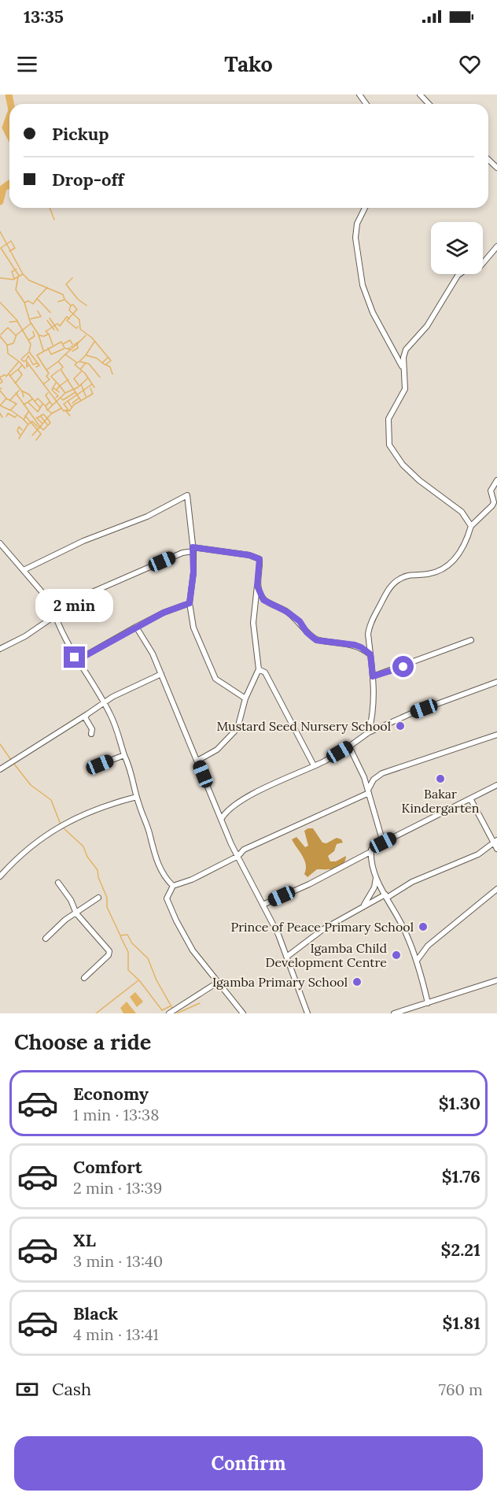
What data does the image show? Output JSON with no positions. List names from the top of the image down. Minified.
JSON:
{"places":["Mustard Seed Nursery School","Bakar Kindergarten","Prince of Peace Primary School","Igamba Child Development Centre","Igamba Primary School"],"page":{"status":"13:35","header":"Tako","banner":["Pickup","Drop-off"],"bubble":"2 min","heading":"Choose a ride","list":[{"name":"Economy","note":"1 min · 13:38","value":"$1.30"},{"name":"Comfort","note":"2 min · 13:39","value":"$1.76"},{"name":"XL","note":"3 min · 13:40","value":"$2.21"},{"name":"Black","note":"4 min · 13:41","value":"$1.81"}],"pay":["Cash","760 m"],"buttons":"Confirm"}}
